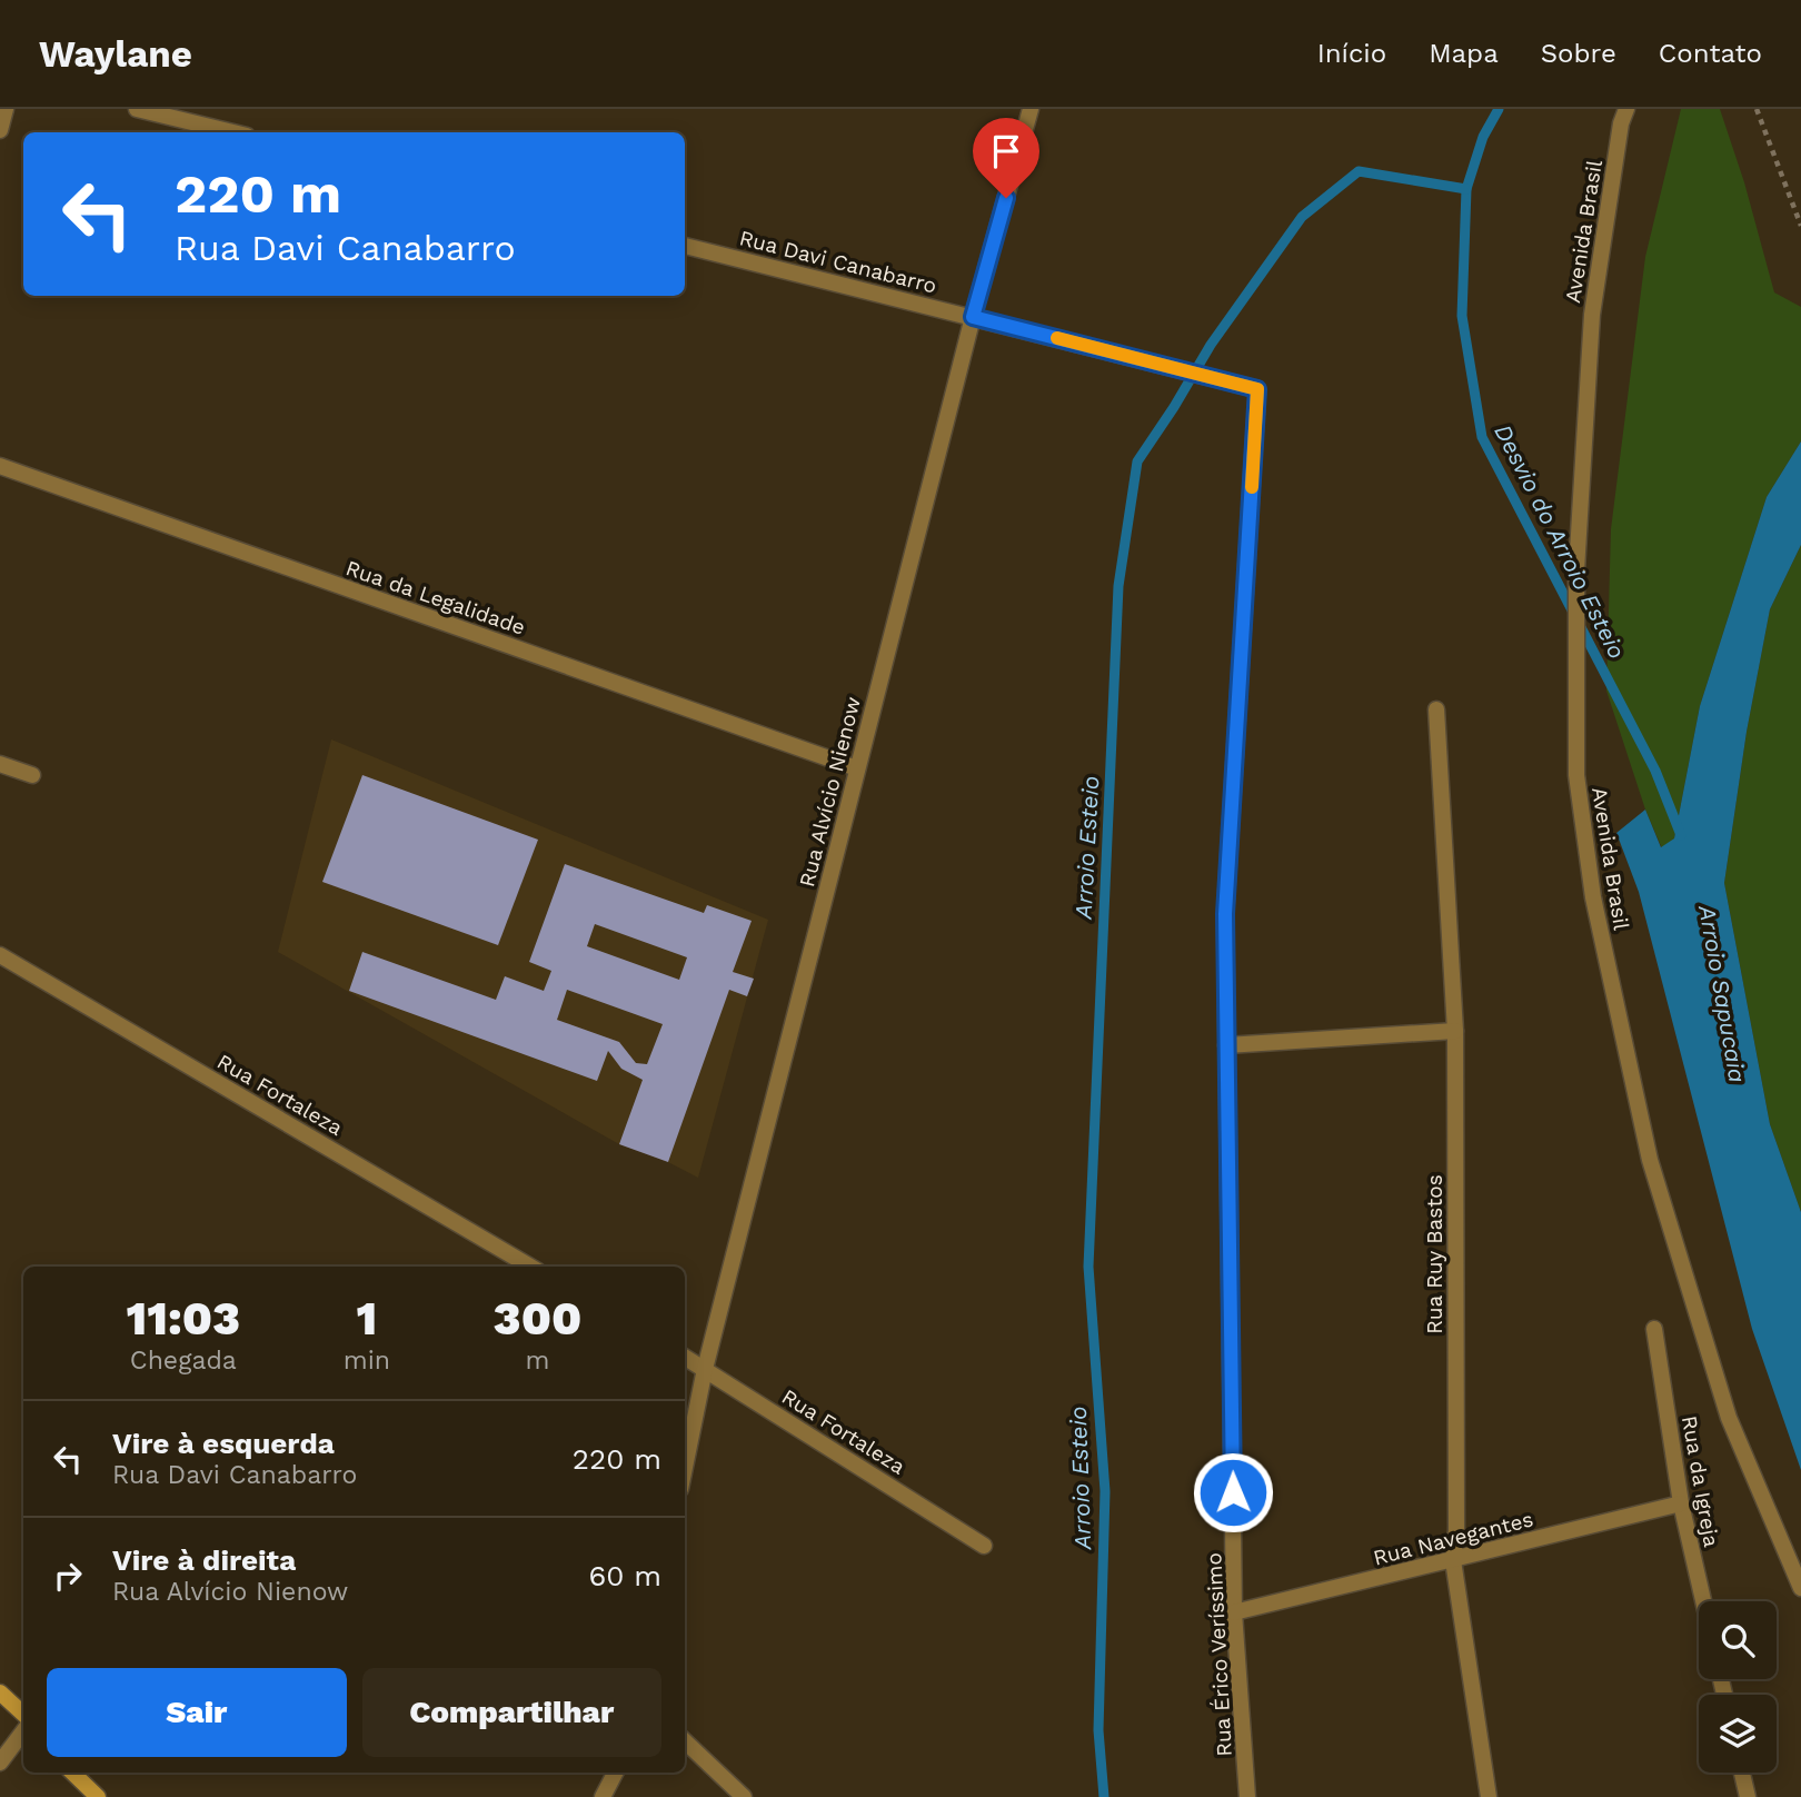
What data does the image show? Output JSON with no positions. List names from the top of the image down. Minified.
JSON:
{"streets":{"street":["Avenida Brasil","Rua Davi Canabarro","Rua da Legalidade","Rua Alvício Nienow","Rua Fortaleza","Rua Ruy Bastos","Rua da Igreja","Rua Navegantes","Rua Érico Veríssimo"]},"crossings":[["Rua Davi Canabarro","Rua Alvício Nienow"],["Rua Davi Canabarro","Rua Érico Veríssimo"],["Rua da Legalidade","Rua Alvício Nienow"],["Rua Alvício Nienow","Rua Fortaleza"],["Rua Ruy Bastos","Rua Navegantes"],["Rua da Igreja","Rua Navegantes"],["Rua Navegantes","Rua Érico Veríssimo"]],"water":["Desvio do Arroio Esteio","Arroio Esteio","Arroio Sapucaia"],"page":{"header":"Waylane","nav":["Início","Mapa","Sobre","Contato"],"turn":["220 m","Rua Davi Canabarro"],"eta":["11:03","Chegada","1","min","300","m"],"list":[{"name":"Vire à esquerda","note":"Rua Davi Canabarro","value":"220 m"},{"name":"Vire à direita","note":"Rua Alvício Nienow","value":"60 m"}],"buttons":["Sair","Compartilhar"]}}
